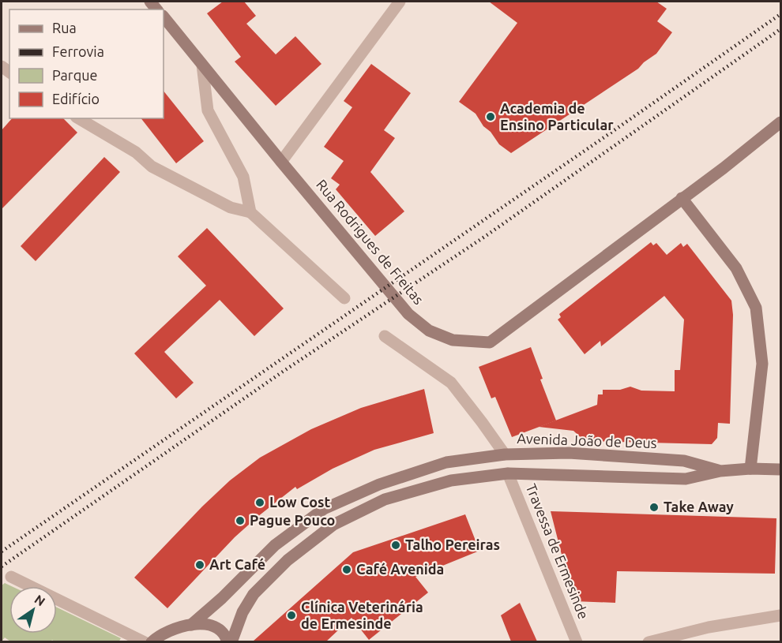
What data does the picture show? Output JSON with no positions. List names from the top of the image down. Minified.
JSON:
{"streets":{"main road":["Rua Rodrigues de Freitas","Avenida João de Deus"],"street":["Travessa de Ermesinde"]},"crossings":[["Avenida João de Deus","Travessa de Ermesinde"]],"places":["Academia de Ensino Particular","Low Cost","Take Away","Pague Pouco","Talho Pereiras","Art Café","Café Avenida","Clínica Veterinária de Ermesinde"],"legend":["Rua","Ferrovia","Parque","Edifício"],"north":"top right"}
